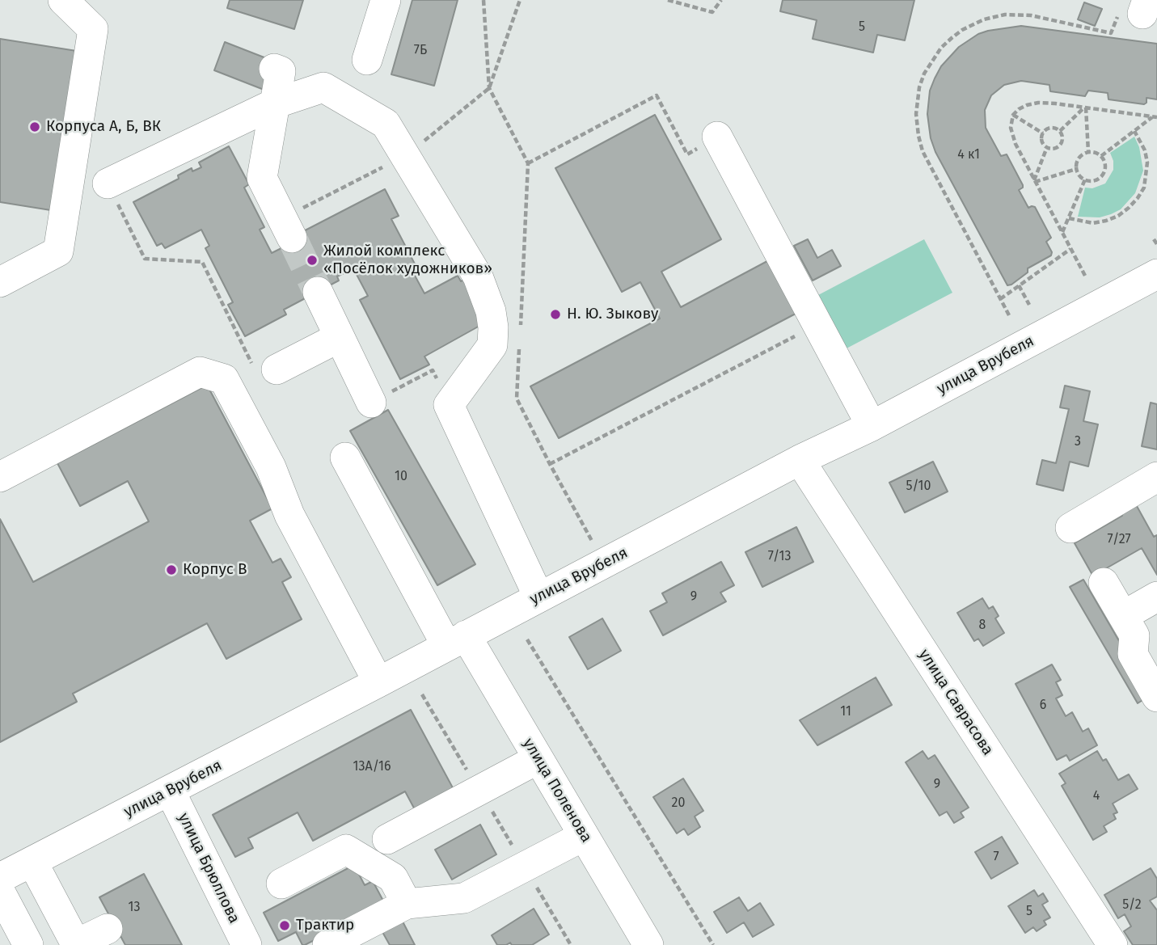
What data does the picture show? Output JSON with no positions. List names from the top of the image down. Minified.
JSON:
{"streets":{"street":["улица Врубеля","улица Саврасова","улица Поленова","улица Брюллова"]},"crossings":[["улица Врубеля","улица Саврасова"],["улица Врубеля","улица Поленова"],["улица Врубеля","улица Брюллова"]],"places":["Корпуса А, Б, ВК","Жилой комплекс «Посёлок художников»","Н. Ю. Зыкову","Корпус В","Трактир"],"house_numbers":["5","7Б","4 к1","3","10","5/10","7/27","7/13","9","8","6","11","13А/16","9","4","20","7","5/2","13","5"]}
